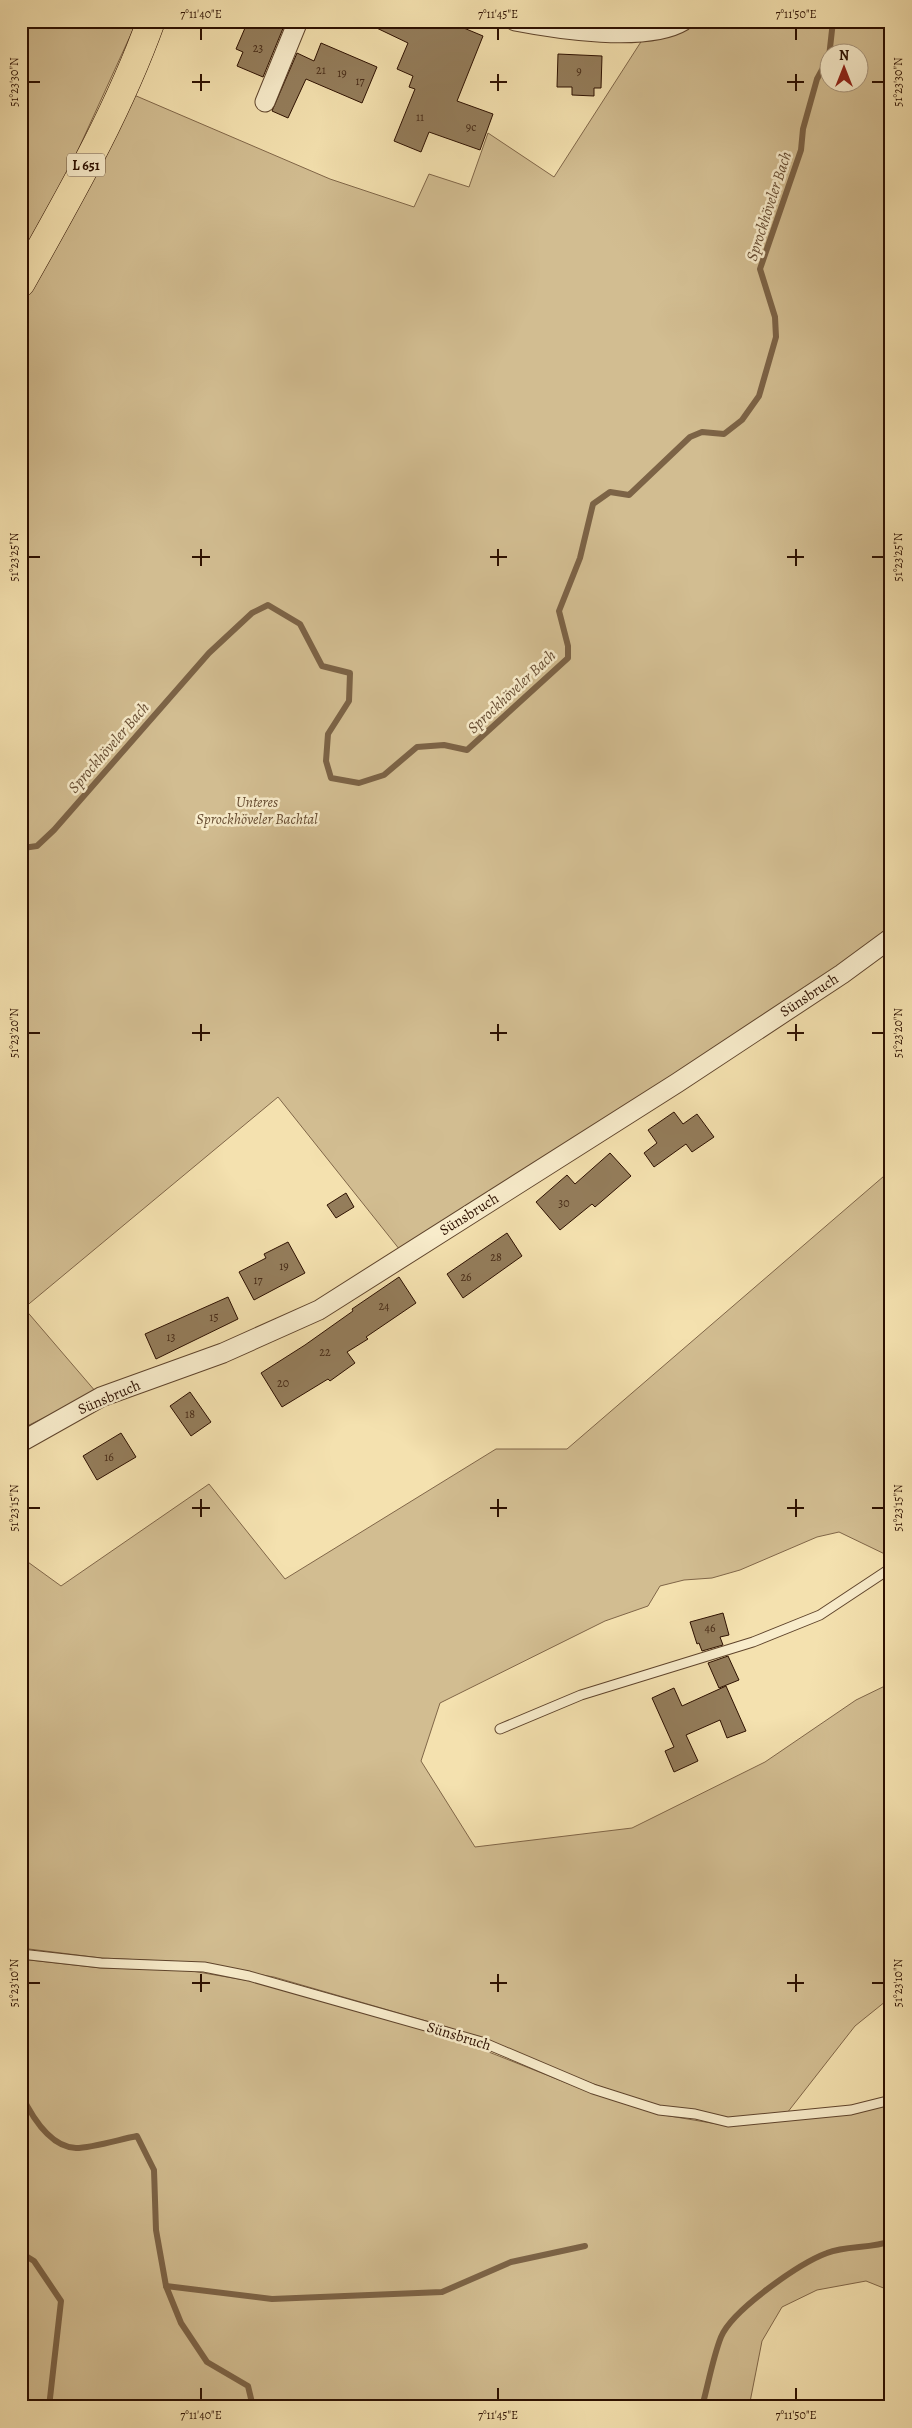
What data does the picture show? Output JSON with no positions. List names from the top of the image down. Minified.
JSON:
{"streets":{"main road":["L 651"],"street":["Sünsbruch"]},"water":["Sprockhöveler Bach"],"parks":["Unteres Sprockhöveler Bachtal"],"house_numbers":["23","21","9","19","17","11","9c","30","28","19","26","17","24","15","13","22","20","18","16","46"],"north":"top","coordinates":["7°11'40\"E","7°11'45\"E","7°11'50\"E","51°23'30\"N","51°23'25\"N","51°23'20\"N","51°23'15\"N","51°23'10\"N"]}
